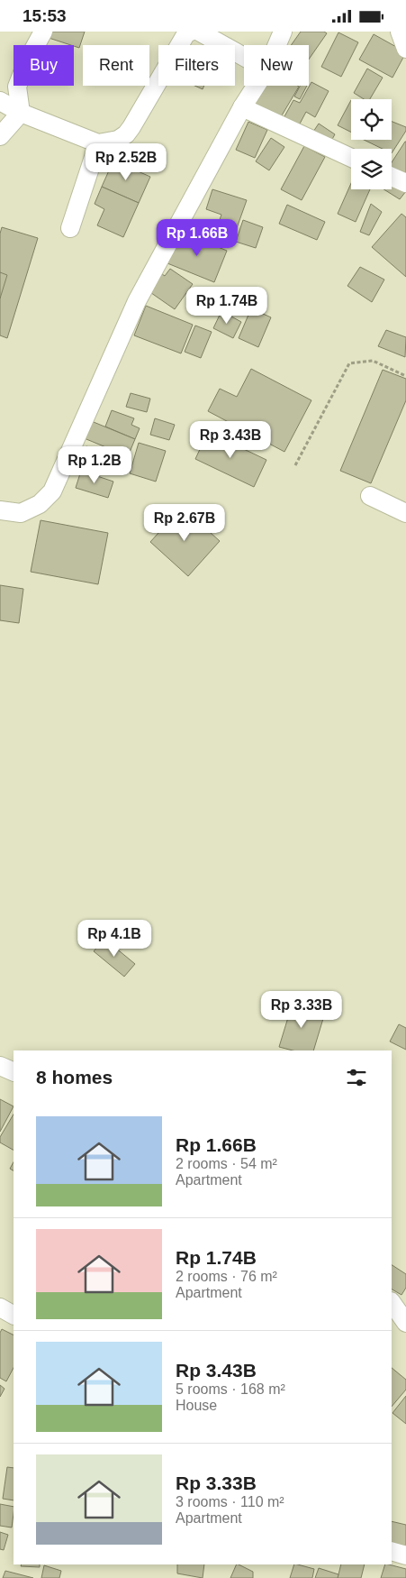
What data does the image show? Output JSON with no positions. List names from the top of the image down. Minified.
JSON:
{"page":{"status":"15:53","chip":["Buy","Rent","Filters","New"],"price":["Rp 2.52B","Rp 1.66B","Rp 1.74B","Rp 3.43B","Rp 1.2B","Rp 2.67B","Rp 4.1B","Rp 3.33B"],"heading":"8 homes","list":[{"name":"Rp 1.66B","note":"2 rooms · 54 m² · Apartment"},{"name":"Rp 1.74B","note":"2 rooms · 76 m² · Apartment"},{"name":"Rp 3.43B","note":"5 rooms · 168 m² · House"},{"name":"Rp 3.33B","note":"3 rooms · 110 m² · Apartment"}]}}
